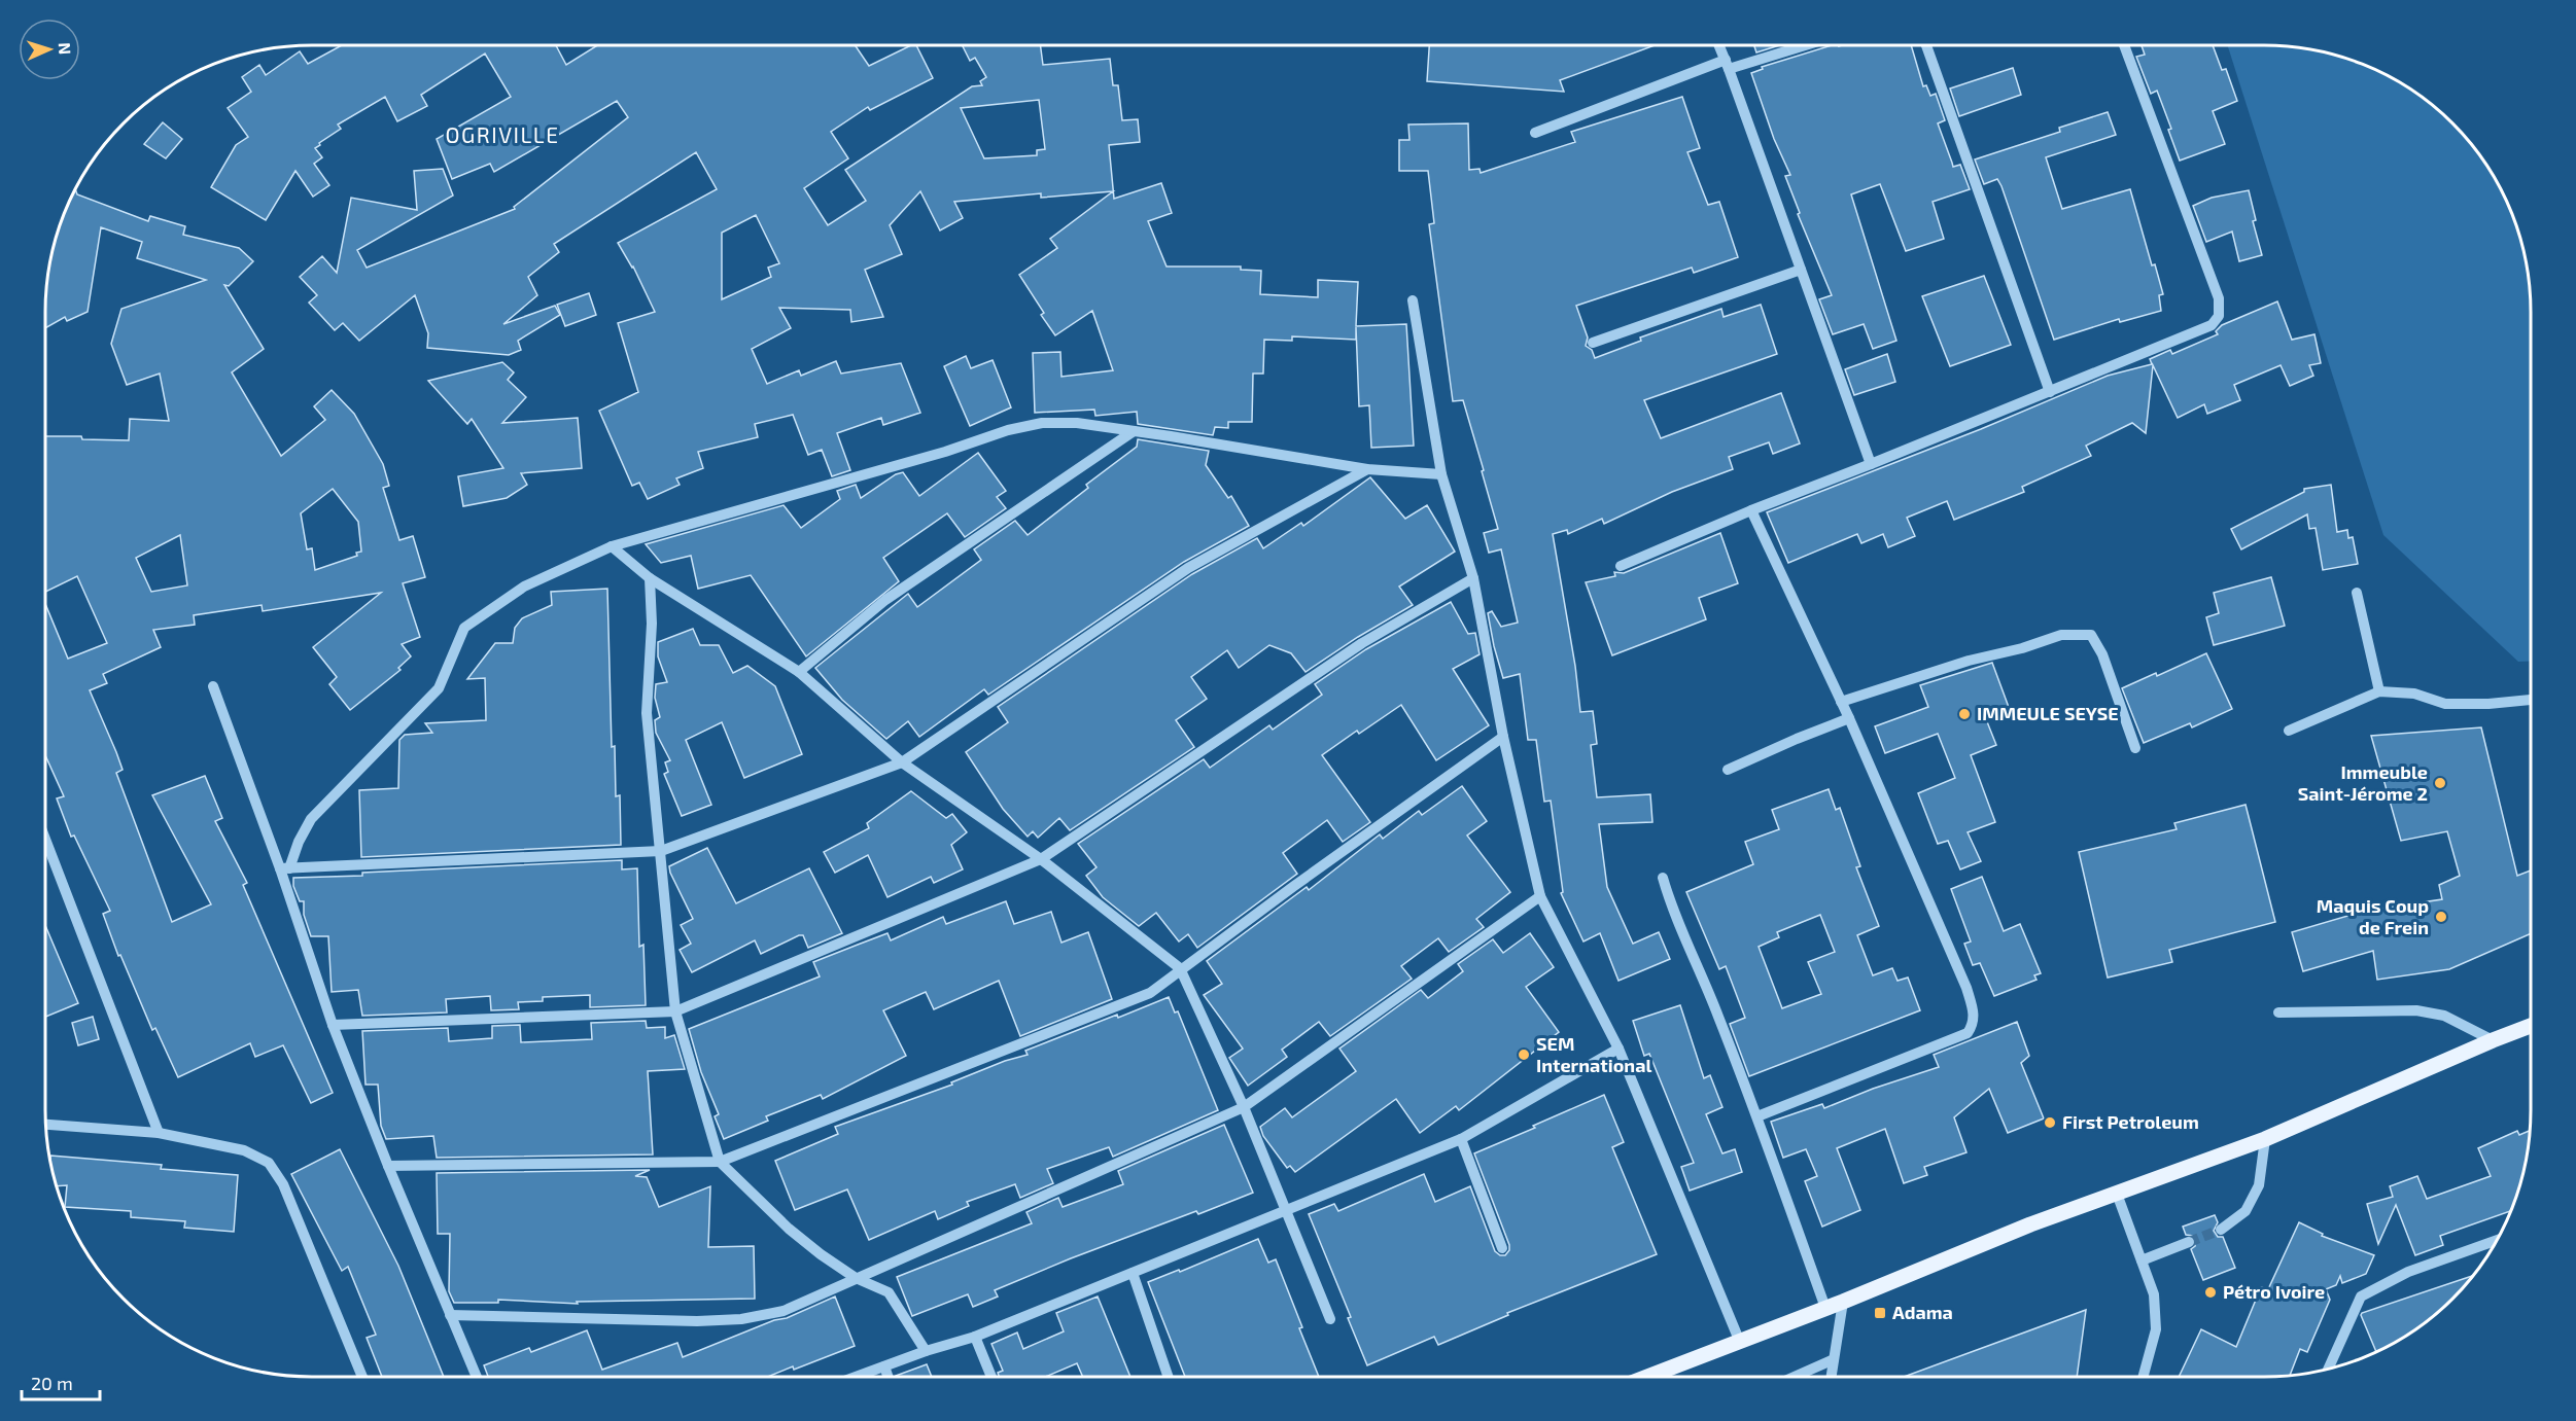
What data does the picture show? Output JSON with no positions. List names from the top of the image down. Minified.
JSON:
{"districts":["OGRIVILLE"],"places":{"other":["IMMEULE SEYSE","Immeuble Saint-Jérome 2","Maquis Coup de Frein","SEM International","First Petroleum","Pétro Ivoire"],"transit":["Adama"]},"scale_bar":"20 m","north":"right"}
